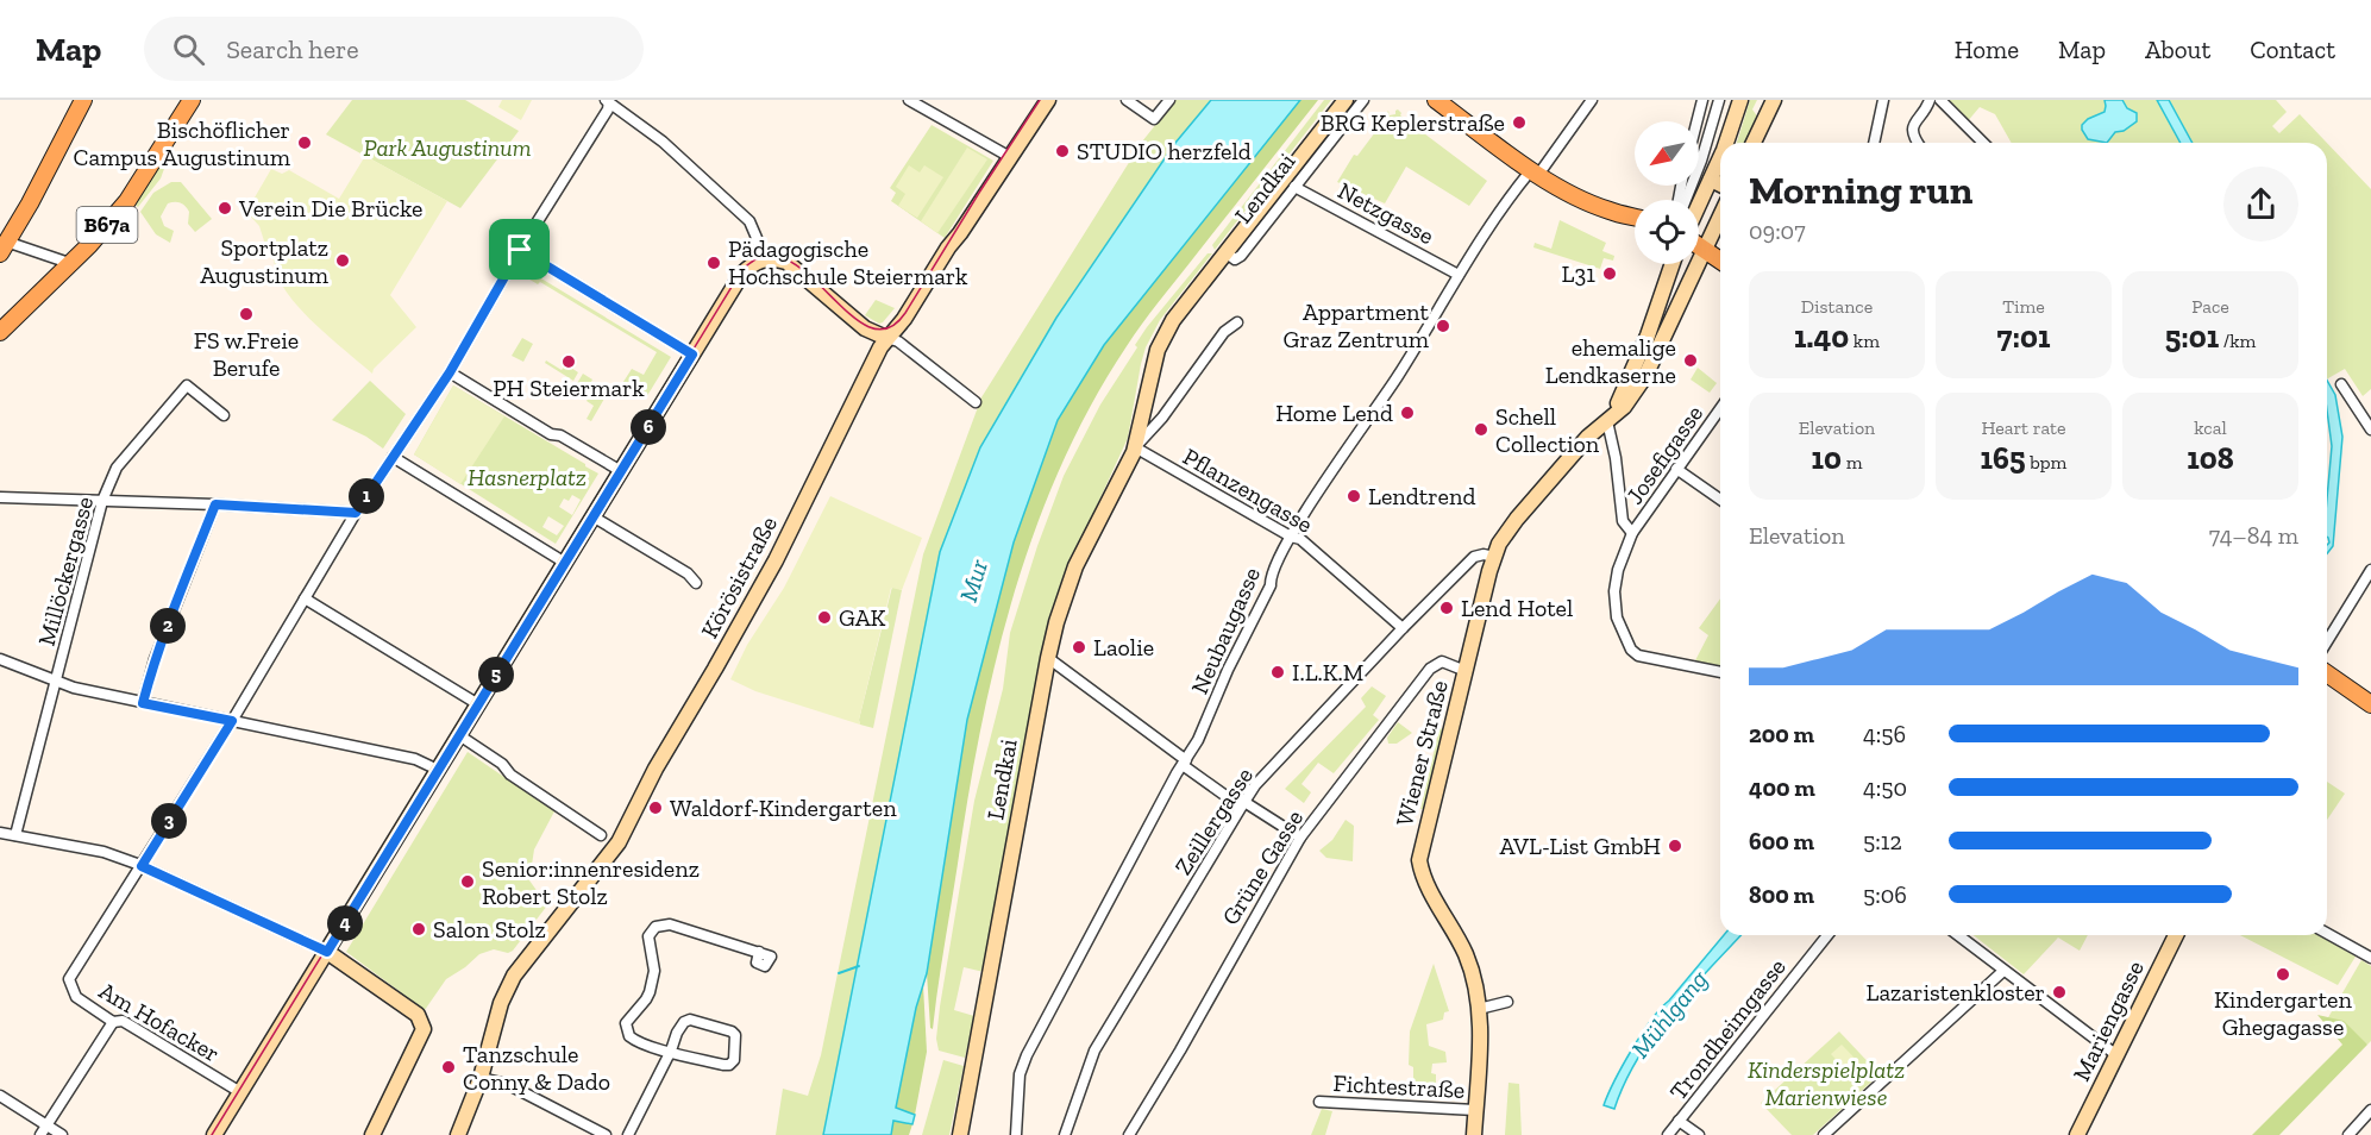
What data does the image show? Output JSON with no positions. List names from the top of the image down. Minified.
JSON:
{"streets":{"main road":["Lendkai","B67a","Körösistraße","Wiener Straße","Mariengasse"],"street":["Netzgasse","Josefigasse","Pflanzengasse","Millöckergasse","Neubaugasse","Zeillergasse","Grüne Gasse","Am Hofacker","Trondheimgasse","Fichtestraße"]},"crossings":[["Lendkai","Netzgasse"],["Lendkai","Pflanzengasse"],["Netzgasse","Neubaugasse"],["Pflanzengasse","Neubaugasse"],["Pflanzengasse","Zeillergasse"],["Wiener Straße","Zeillergasse"],["Wiener Straße","Grüne Gasse"],["Wiener Straße","Fichtestraße"]],"water":["Mur","Mühlgang"],"parks":["Park Augustinum","Hasnerplatz","Kinderspielplatz Marienwiese"],"places":["BRG Keplerstraße","Bischöflicher Campus Augustinum","STUDIO herzfeld","Verein Die Brücke","Sportplatz Augustinum","Pädagogische Hochschule Steiermark","L31","FS w.Freie Berufe","Appartment Graz Zentrum","ehemalige Lendkaserne","PH Steiermark","Home Lend","Schell Collection","Lendtrend","Lend Hotel","GAK","Laolie","I.L.K.M","Waldorf-Kindergarten","AVL-List GmbH","Senior:innenresidenz Robert Stolz","Salon Stolz","Kindergarten Ghegagasse","Lazaristenkloster","Tanzschule Conny & Dado"],"north":"bottom left","page":{"header":"Map","search":"Search here","nav":["Home","Map","About","Contact"],"heading":["Morning run","09:07"],"stats":[["Distance","1.40 km"],["Time","7:01"],["Pace","5:01 /km"],["Elevation","10 m"],["Heart rate","165 bpm"],["kcal","108"]],"pins":["6","1","2","5","3","4"],"chart":["Elevation","74–84 m"],"list":[{"name":"200 m","note":"4:56"},{"name":"400 m","note":"4:50"},{"name":"600 m","note":"5:12"},{"name":"800 m","note":"5:06"}]}}
